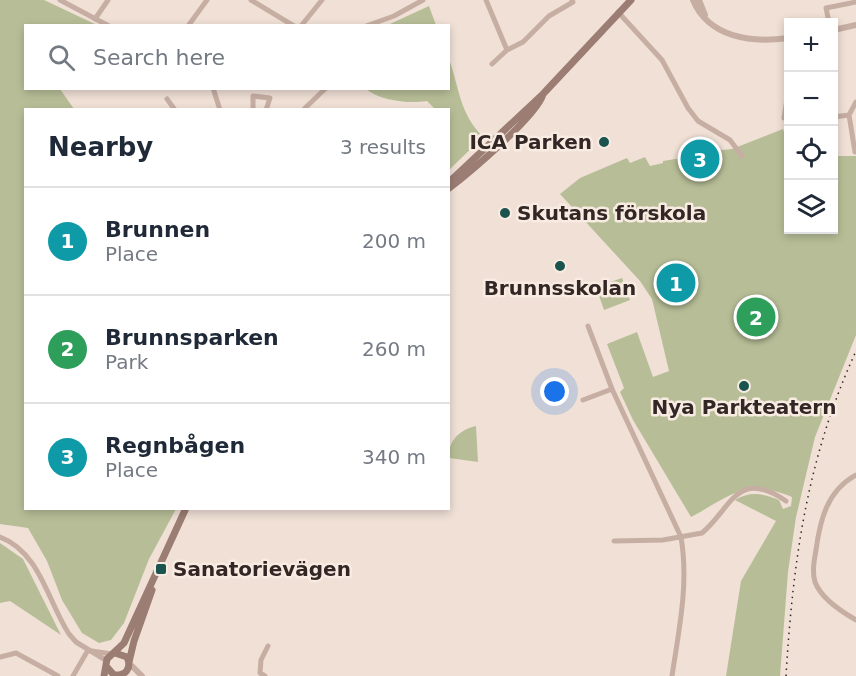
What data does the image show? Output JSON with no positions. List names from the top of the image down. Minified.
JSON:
{"places":{"other":["ICA Parken","Skutans förskola","Brunnsskolan","Nya Parkteatern"],"transit":["Sanatorievägen"]},"page":{"map_buttons":["+","−"],"search":"Search here","heading":["Nearby","3 results"],"pins":["3","1","2"],"list":[{"mark":"1","name":"Brunnen","note":"Place","value":"200 m"},{"mark":"2","name":"Brunnsparken","note":"Park","value":"260 m"},{"mark":"3","name":"Regnbågen","note":"Place","value":"340 m"}]}}
